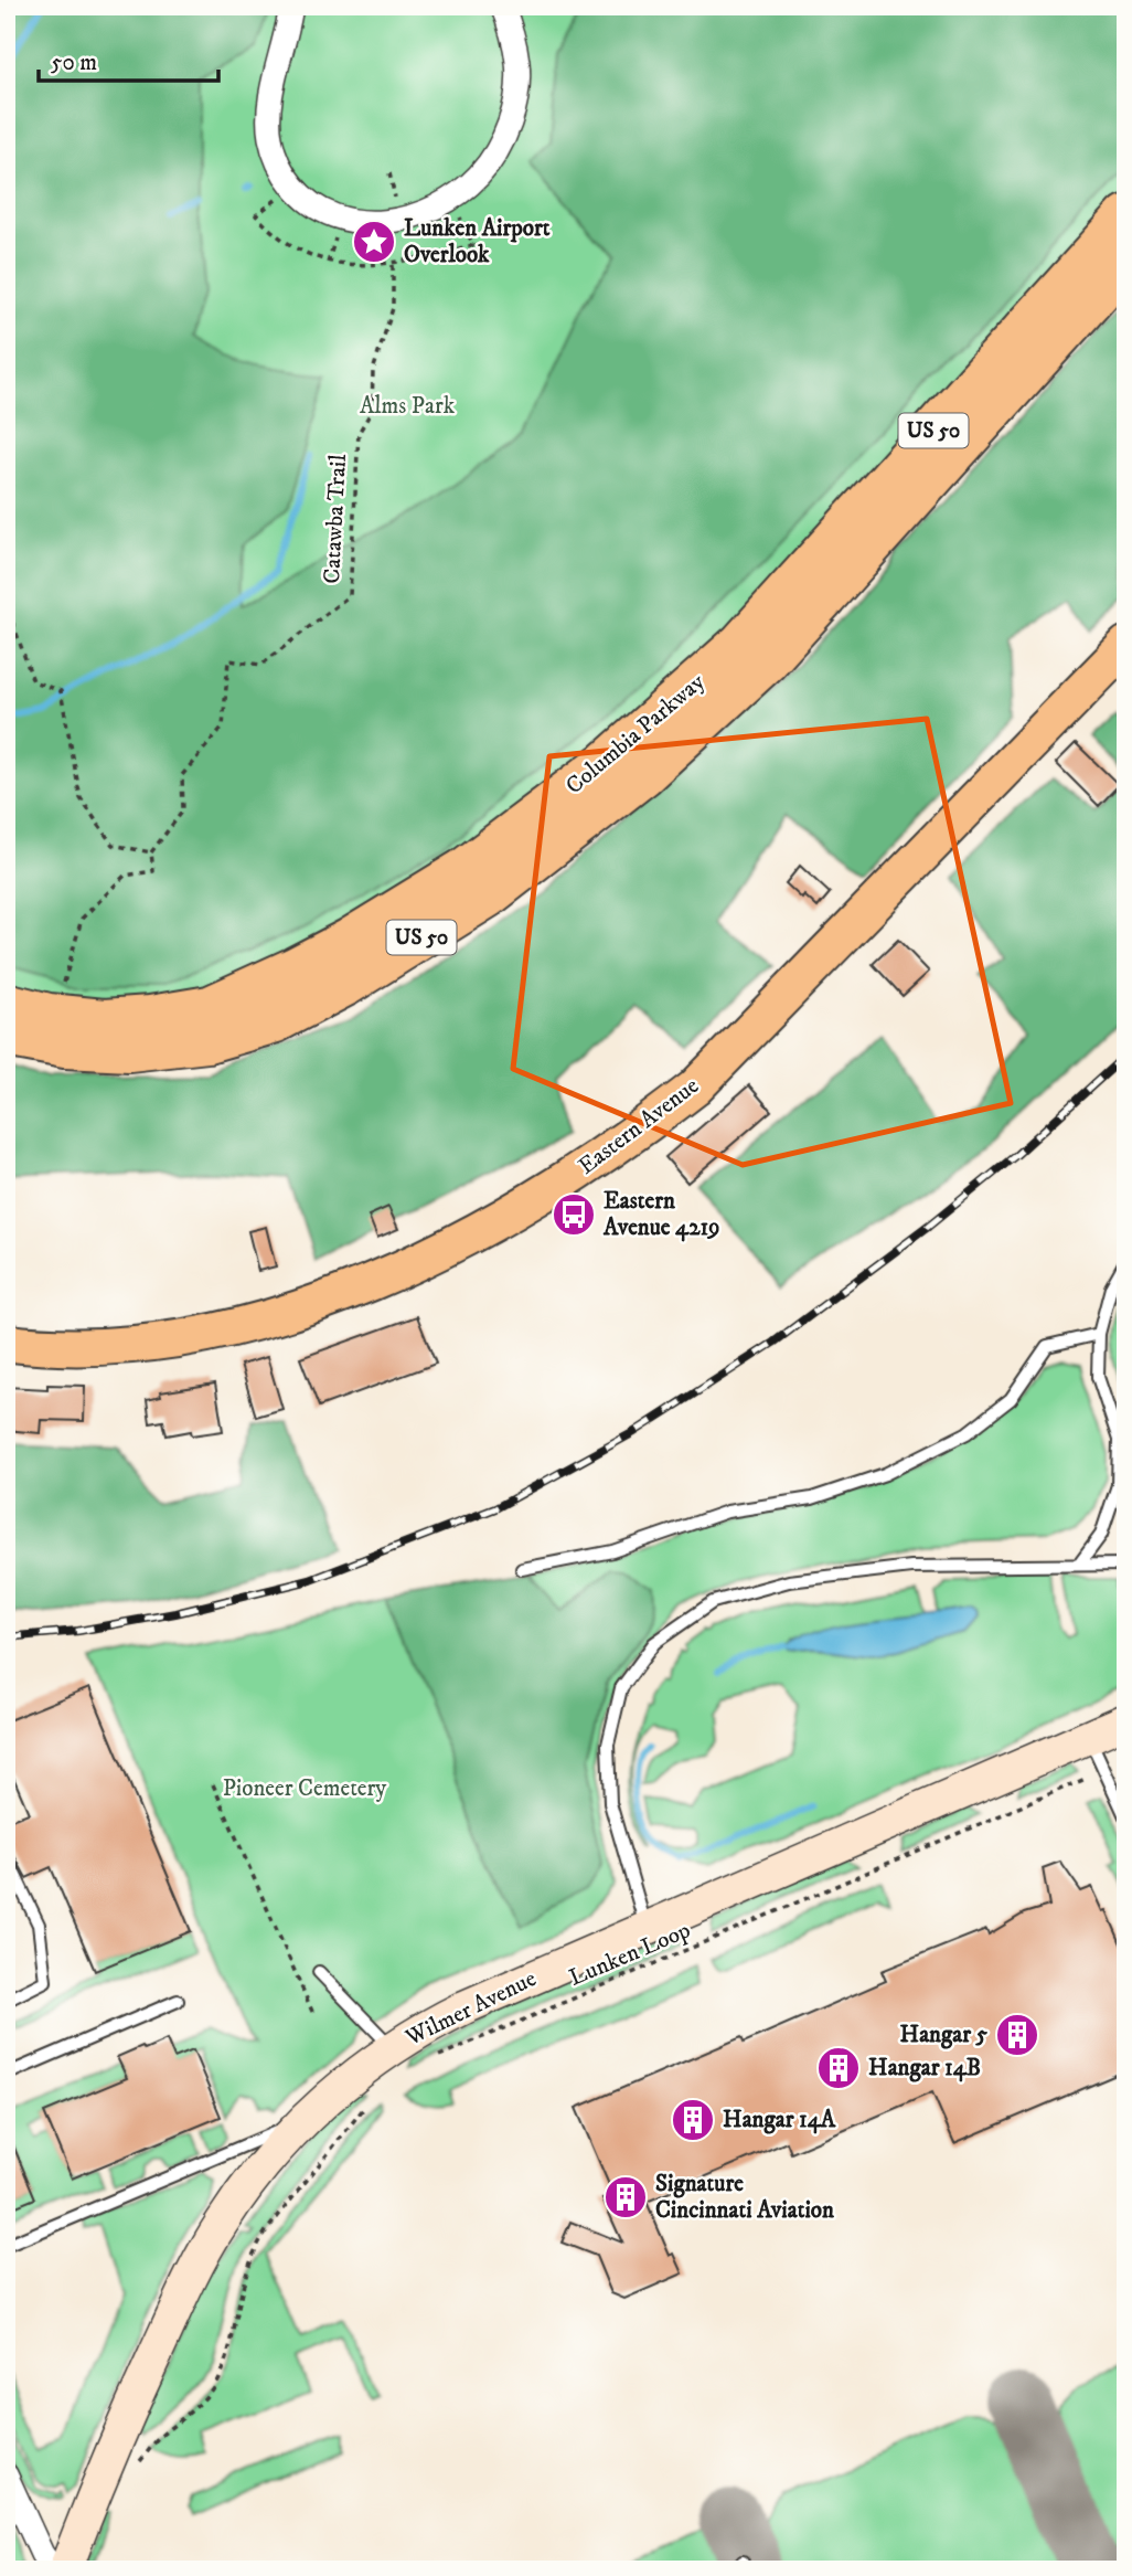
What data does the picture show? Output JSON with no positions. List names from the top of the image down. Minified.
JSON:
{"streets":{"highway":["US 50","Columbia Parkway"],"main road":["Eastern Avenue"],"street":["Wilmer Avenue"],"path":["Catawba Trail","Lunken Loop"]},"parks":["Alms Park","Pioneer Cemetery"],"places":{"place":["Lunken Airport Overlook"],"bus stop":["Eastern Avenue 4219"],"building":["Hangar 5","Hangar 14B","Hangar 14A","Signature Cincinnati Aviation"]},"scale_bar":"50 m"}
